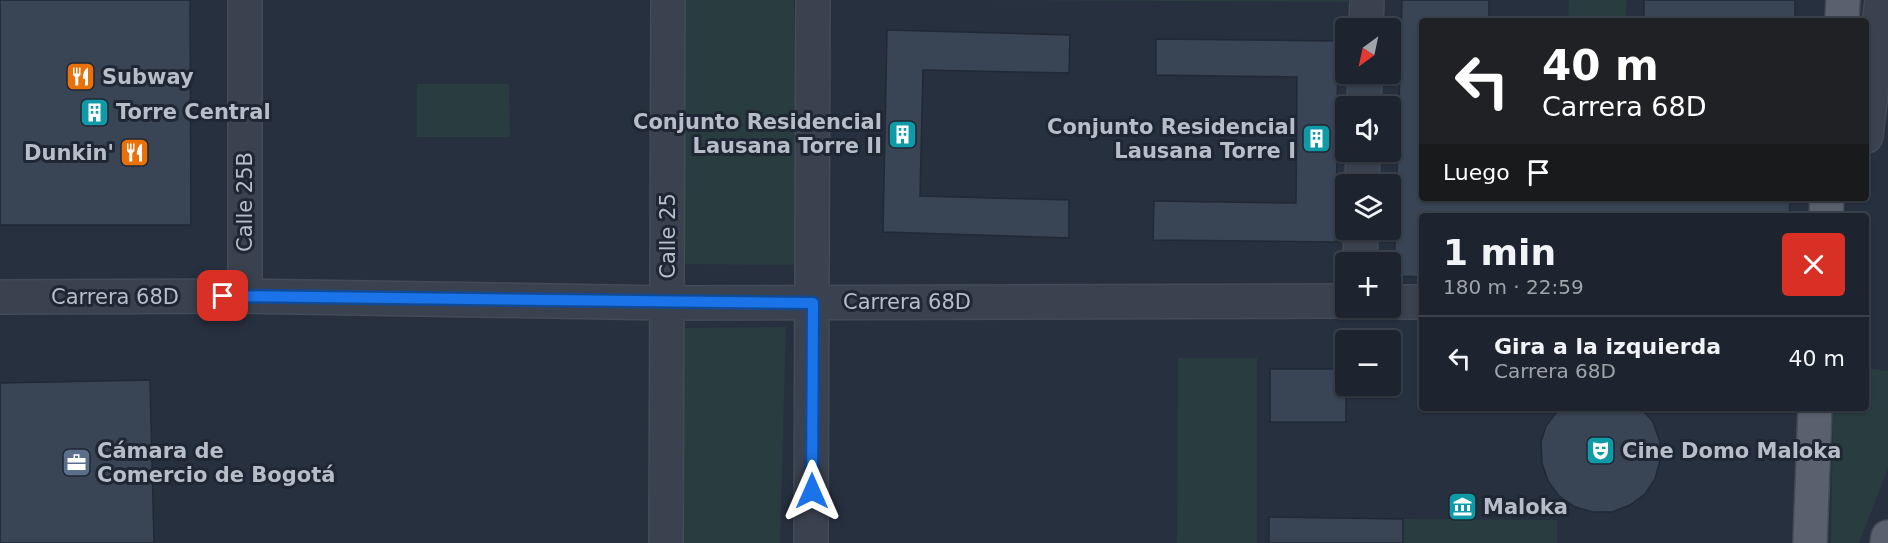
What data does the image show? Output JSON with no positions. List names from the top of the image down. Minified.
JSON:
{"streets":{"street":["Calle 25B","Calle 25","Carrera 68D"]},"crossings":[["Calle 25B","Carrera 68D"],["Calle 25","Carrera 68D"]],"places":{"restaurant":["Subway","Dunkin'"],"building":["Torre Central","Conjunto Residencial Lausana Torre II","Conjunto Residencial Lausana Torre I"],"theatre":["Cine Domo Maloka"],"office":["Cámara de Comercio de Bogotá"],"museum":["Maloka"]},"north":"bottom left","page":{"map_buttons":["+","−"],"turn":["40 m","Carrera 68D"],"then":"Luego","heading":["1 min","180 m · 22:59"],"list":[{"name":"Gira a la izquierda","note":"Carrera 68D","value":"40 m"}]}}
